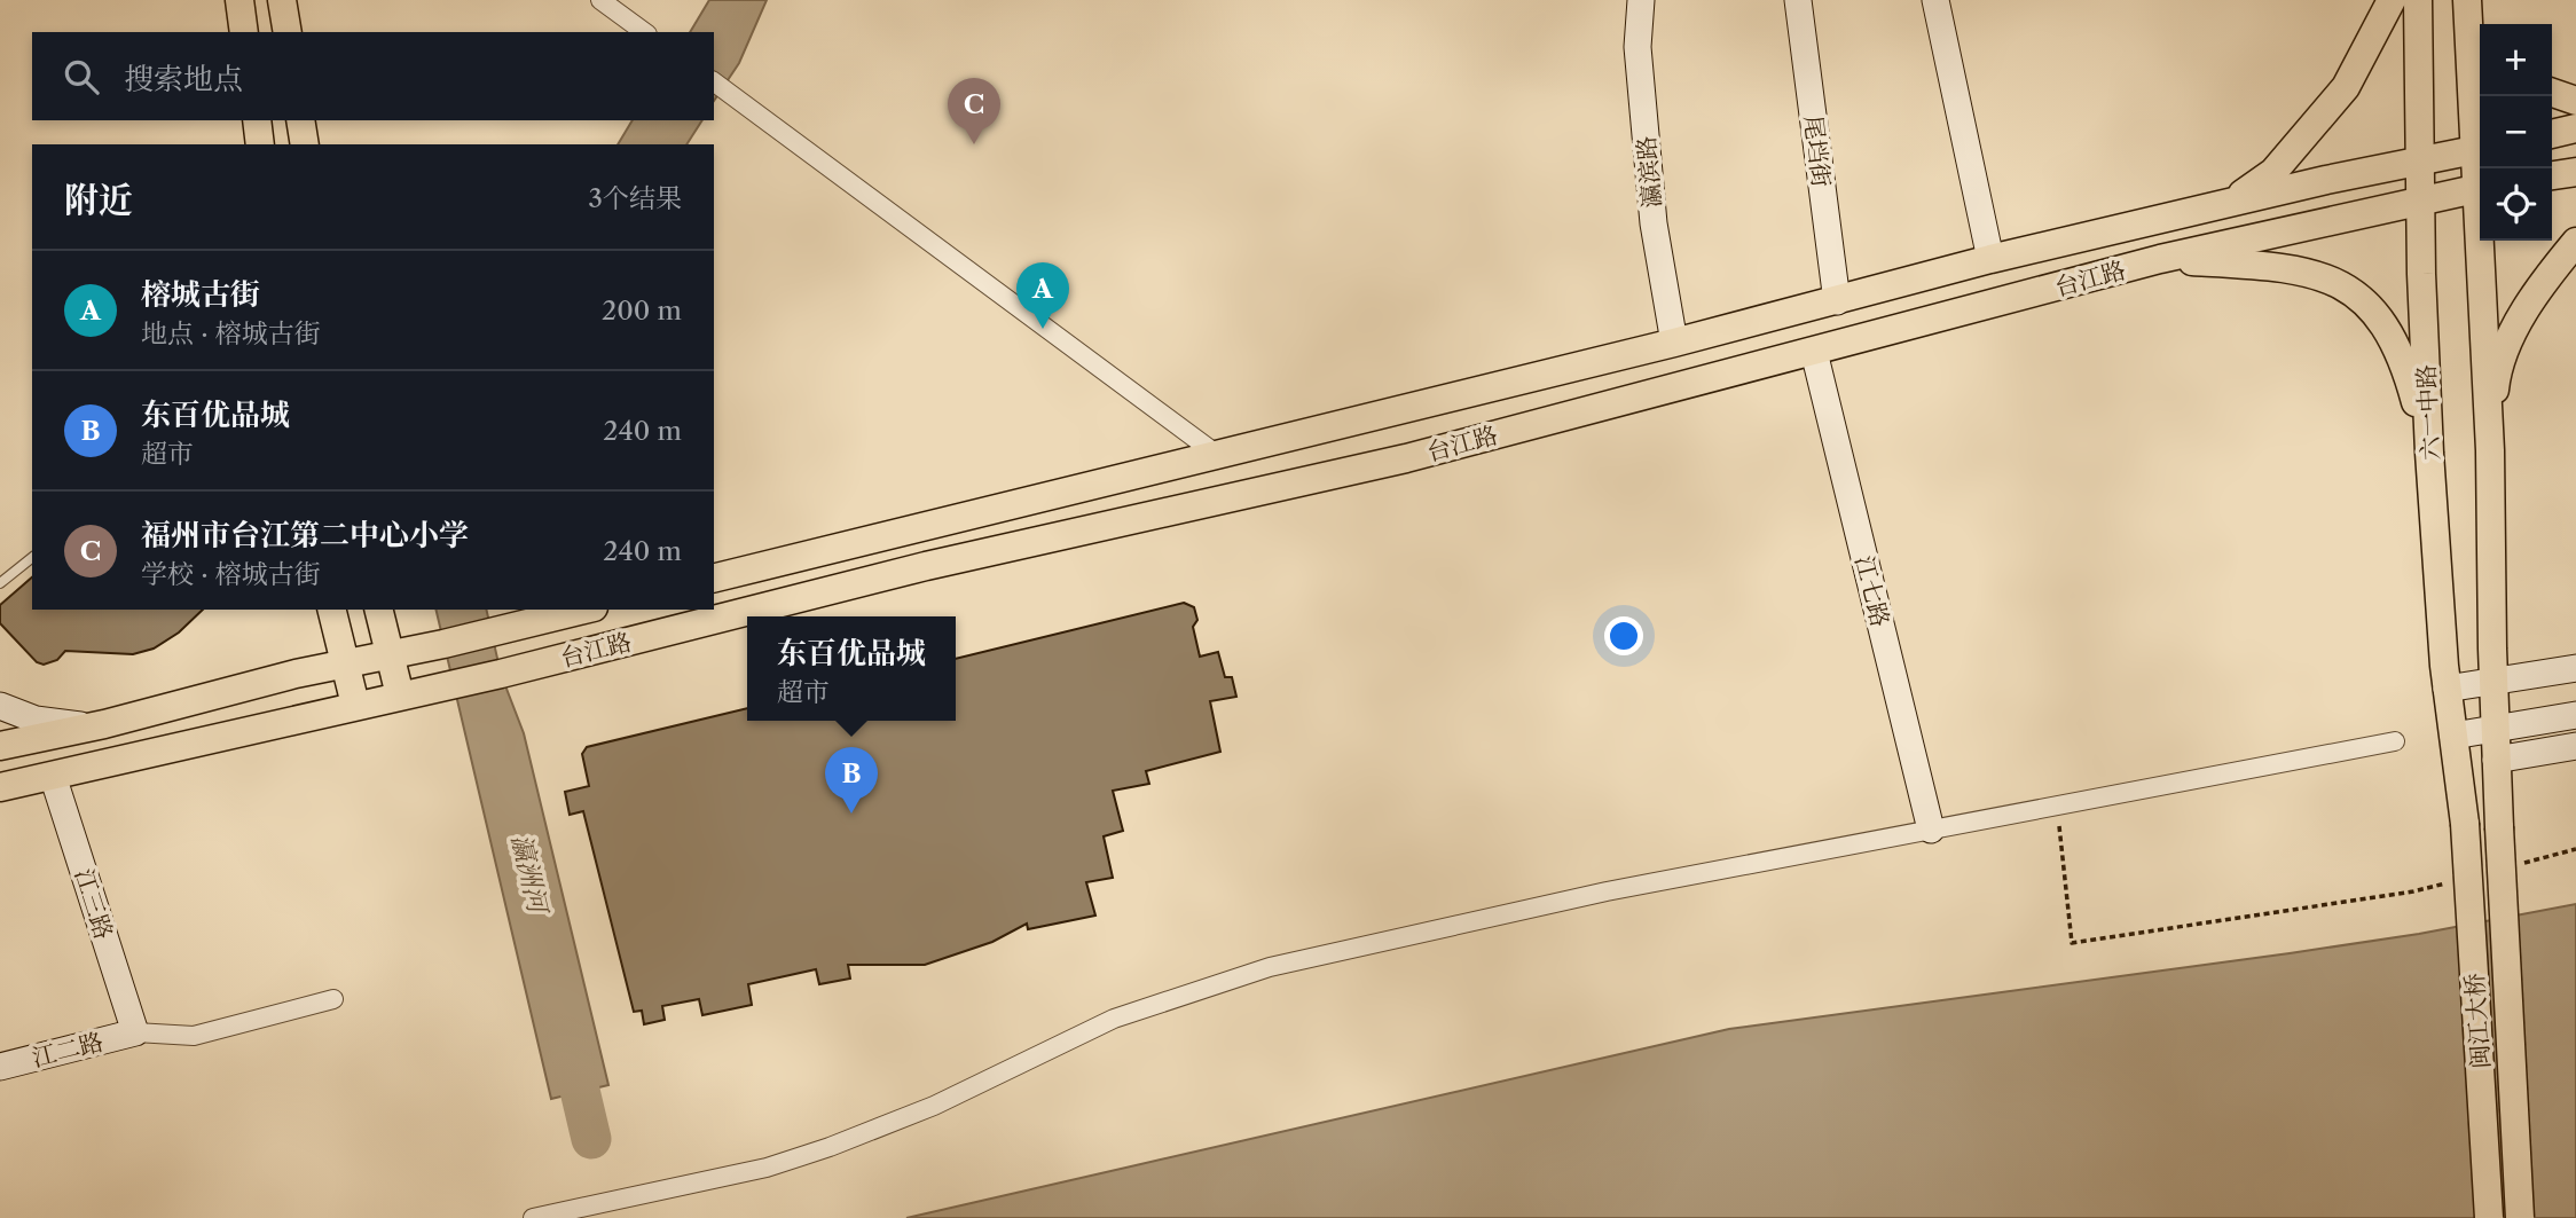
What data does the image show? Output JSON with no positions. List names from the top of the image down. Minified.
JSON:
{"streets":{"main road":["台江路","六一中路","闽江大桥"],"street":["尾垱街","瀛滨路","江七路","江三路","江二路"]},"crossings":[["尾垱街","台江路"],["瀛滨路","台江路"],["台江路","六一中路"],["台江路","江七路"],["六一中路","闽江大桥"],["江三路","江二路"]],"water":["瀛洲河"],"page":{"map_buttons":["+","−"],"search":"搜索地点","pins":["C","A","B"],"heading":["附近","3个结果"],"list":[{"mark":"A","name":"榕城古街","note":"地点 · 榕城古街","value":"200 m"},{"mark":"B","name":"东百优品城","note":"超市","value":"240 m"},{"mark":"C","name":"福州市台江第二中心小学","note":"学校 · 榕城古街","value":"240 m"}],"popup":["东百优品城","超市"]}}
